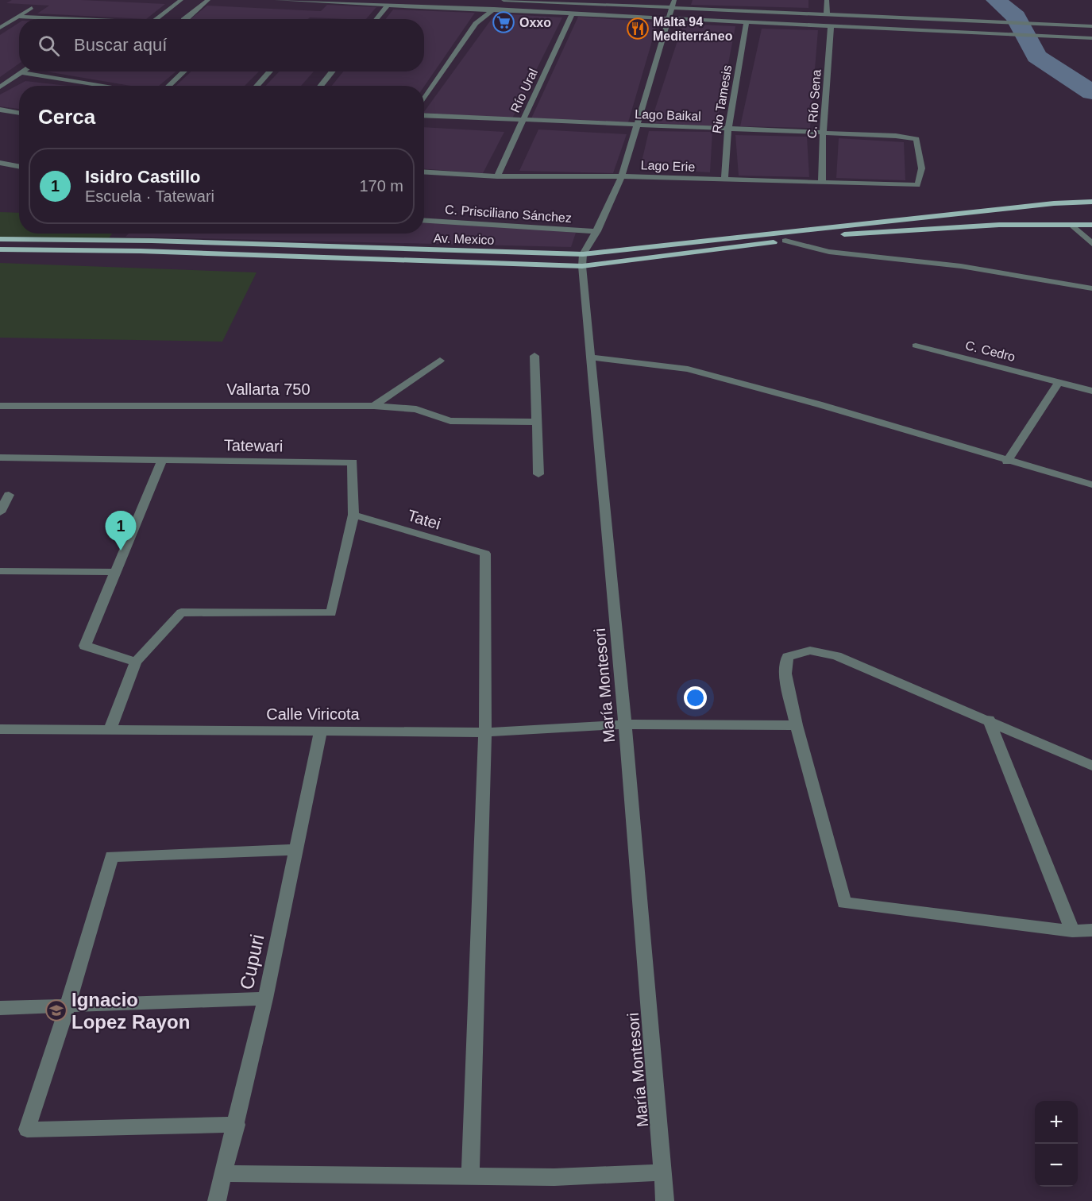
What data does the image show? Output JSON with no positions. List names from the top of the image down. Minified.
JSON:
{"streets":{"main road":["Av. Mexico"],"street":["Río Ural","Rio Tamesis","C. Río Sena","Lago Baikal","Lago Erie","C. Prisciliano Sánchez","C. Cedro","Vallarta 750","Tatewari","Tatei","María Montesori","Calle Viricota","Cupuri"]},"crossings":[["Río Ural","Lago Baikal"],["Río Ural","Lago Erie"],["Rio Tamesis","Lago Baikal"],["Rio Tamesis","Lago Erie"],["C. Río Sena","Lago Baikal"],["C. Río Sena","Lago Erie"],["Lago Baikal","Lago Erie"],["Av. Mexico","María Montesori"],["Tatewari","Tatei"],["Tatei","Calle Viricota"],["María Montesori","Calle Viricota"],["Calle Viricota","Cupuri"]],"places":{"supermarket":["Oxxo"],"restaurant":["Malta 94 Mediterráneo"],"school or university":["Ignacio Lopez Rayon"]},"page":{"search":"Buscar aquí","heading":"Cerca","list":[{"mark":"1","name":"Isidro Castillo","note":"Escuela · Tatewari","value":"170 m"}],"pins":"1","map_buttons":["+","−"]}}
